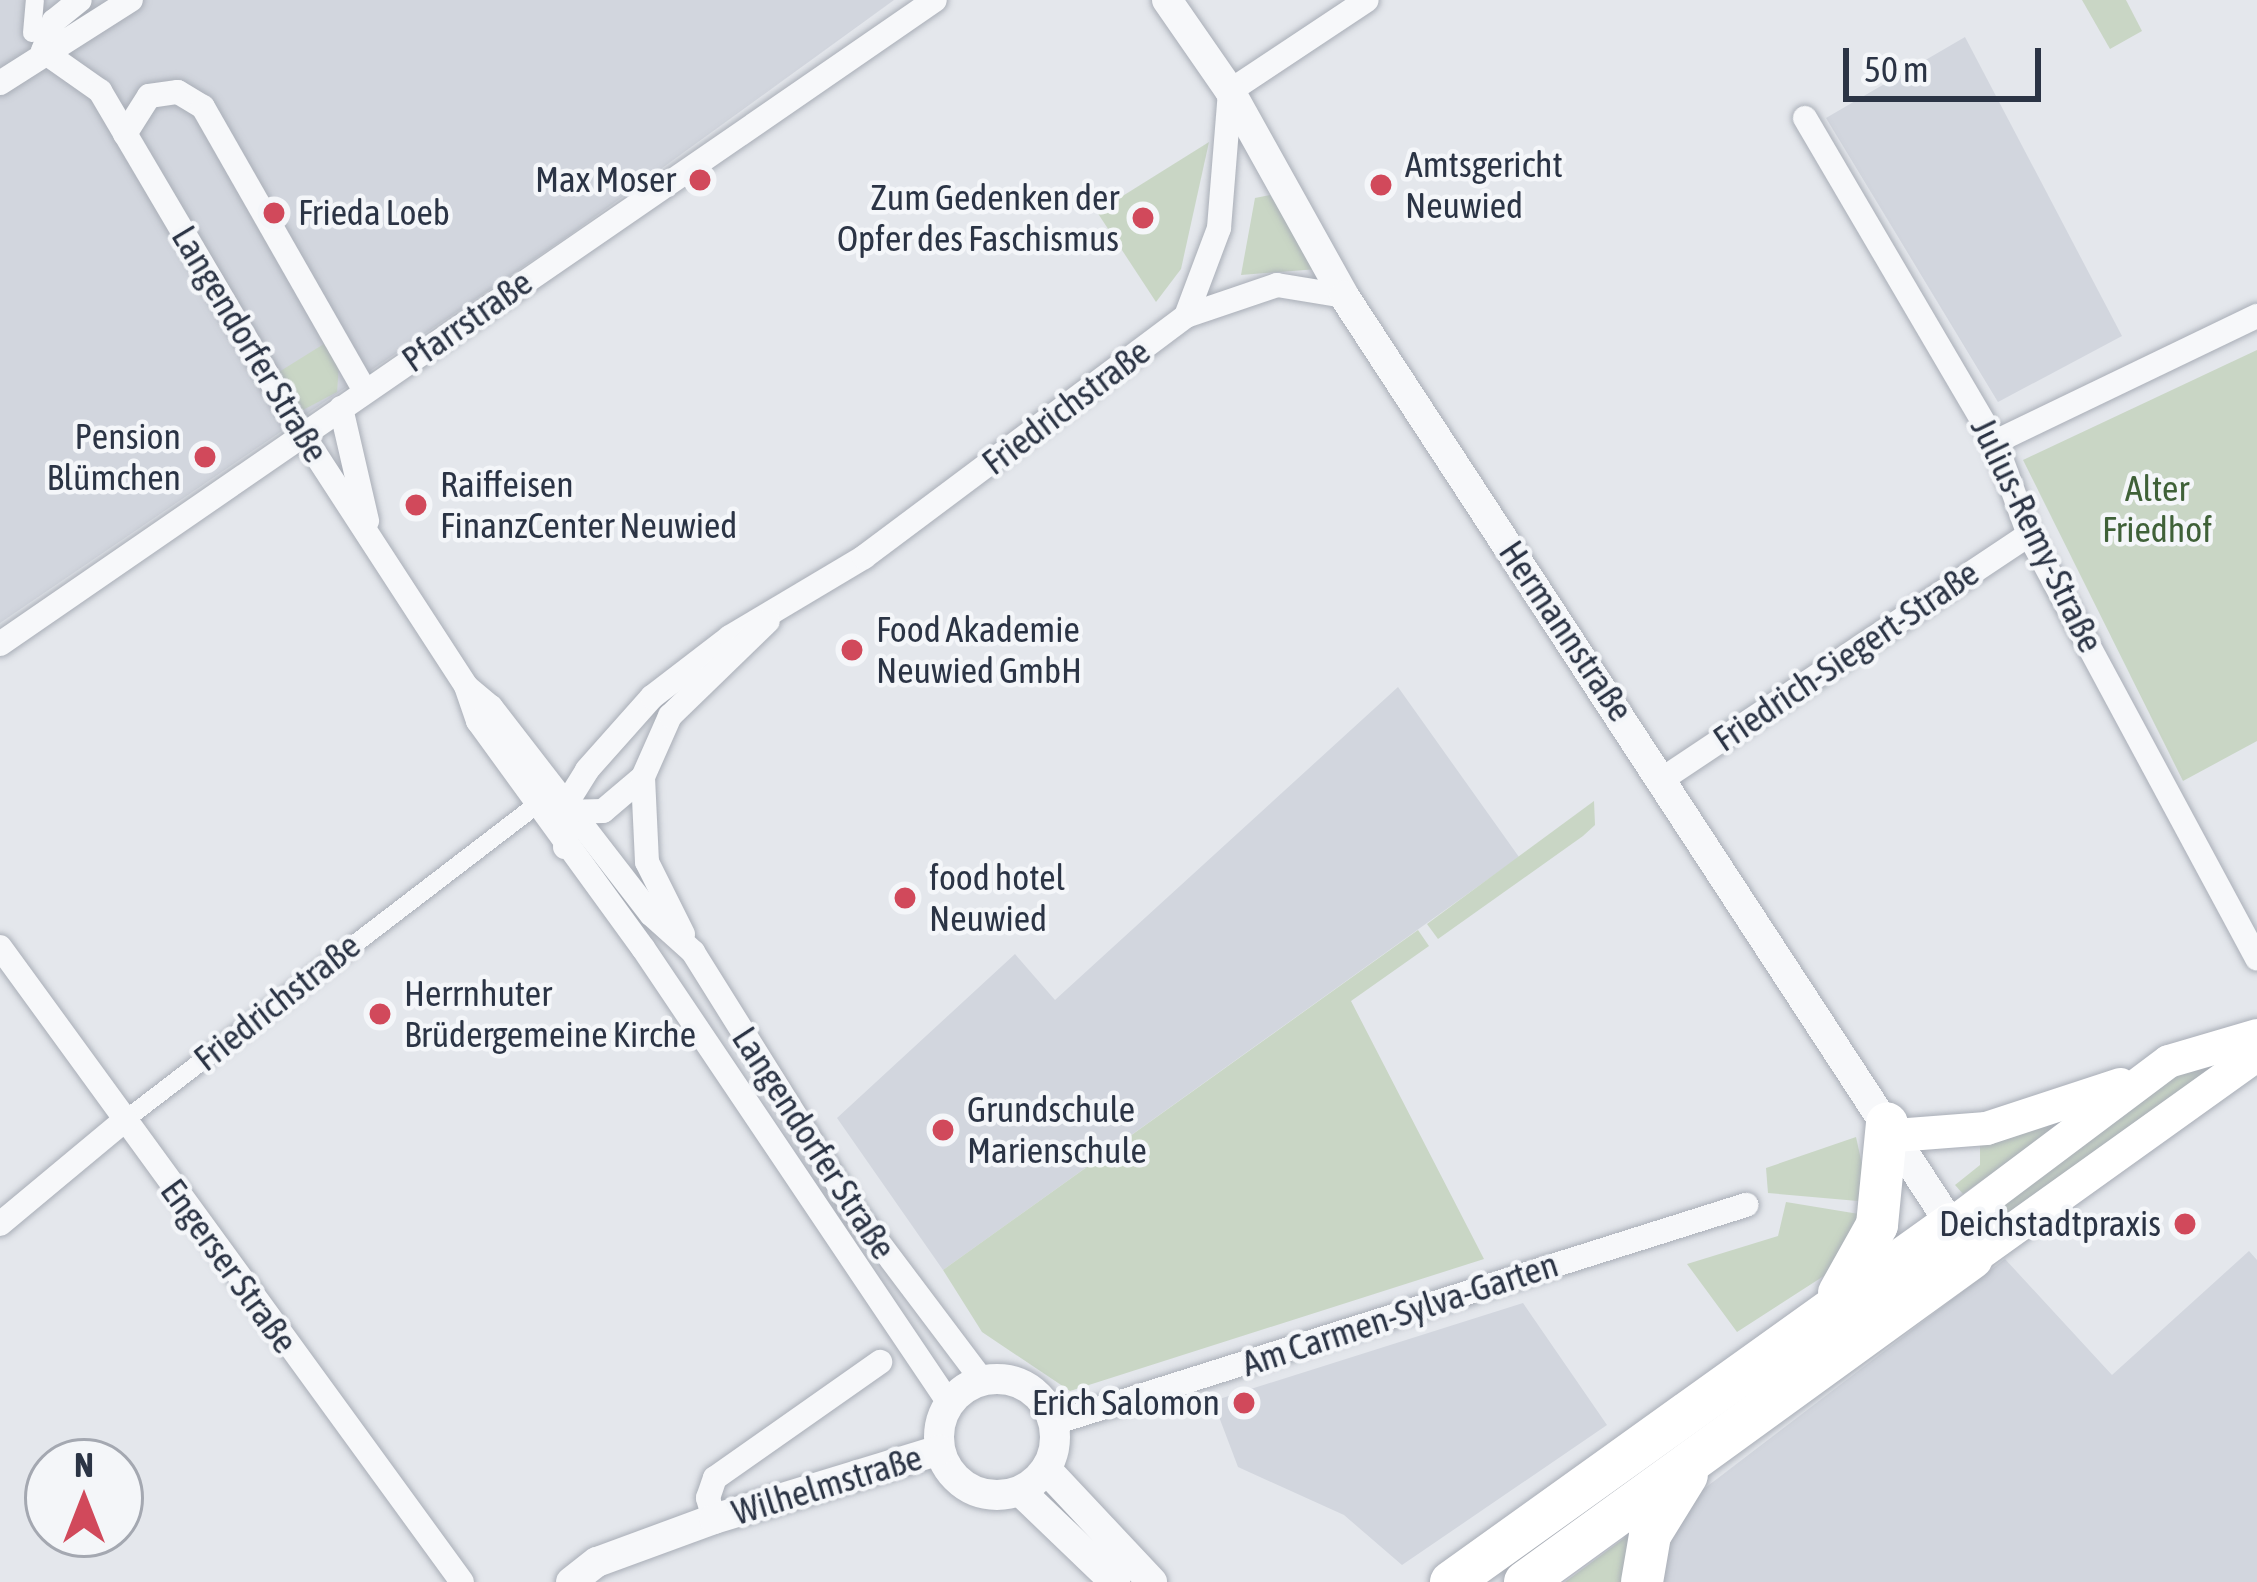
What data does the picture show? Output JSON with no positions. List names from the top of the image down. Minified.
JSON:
{"streets":{"street":["Pfarrstraße","Langendorfer Straße","Friedrichstraße","Julius-Remy-Straße","Hermannstraße","Friedrich-Siegert-Straße","Engerser Straße","Am Carmen-Sylva-Garten","Wilhelmstraße"]},"crossings":[["Pfarrstraße","Langendorfer Straße"],["Langendorfer Straße","Friedrichstraße"],["Langendorfer Straße","Am Carmen-Sylva-Garten"],["Langendorfer Straße","Wilhelmstraße"],["Friedrichstraße","Hermannstraße"],["Friedrichstraße","Engerser Straße"],["Julius-Remy-Straße","Friedrich-Siegert-Straße"],["Hermannstraße","Friedrich-Siegert-Straße"],["Am Carmen-Sylva-Garten","Wilhelmstraße"]],"parks":["Alter Friedhof"],"places":["Max Moser","Amtsgericht Neuwied","Frieda Loeb","Zum Gedenken der Opfer des Faschismus","Pension Blümchen","Raiffeisen FinanzCenter Neuwied","Food Akademie Neuwied GmbH","food hotel Neuwied","Herrnhuter Brüdergemeine Kirche","Grundschule Marienschule","Deichstadtpraxis","Erich Salomon"],"scale_bar":"50 m","north":"top"}
